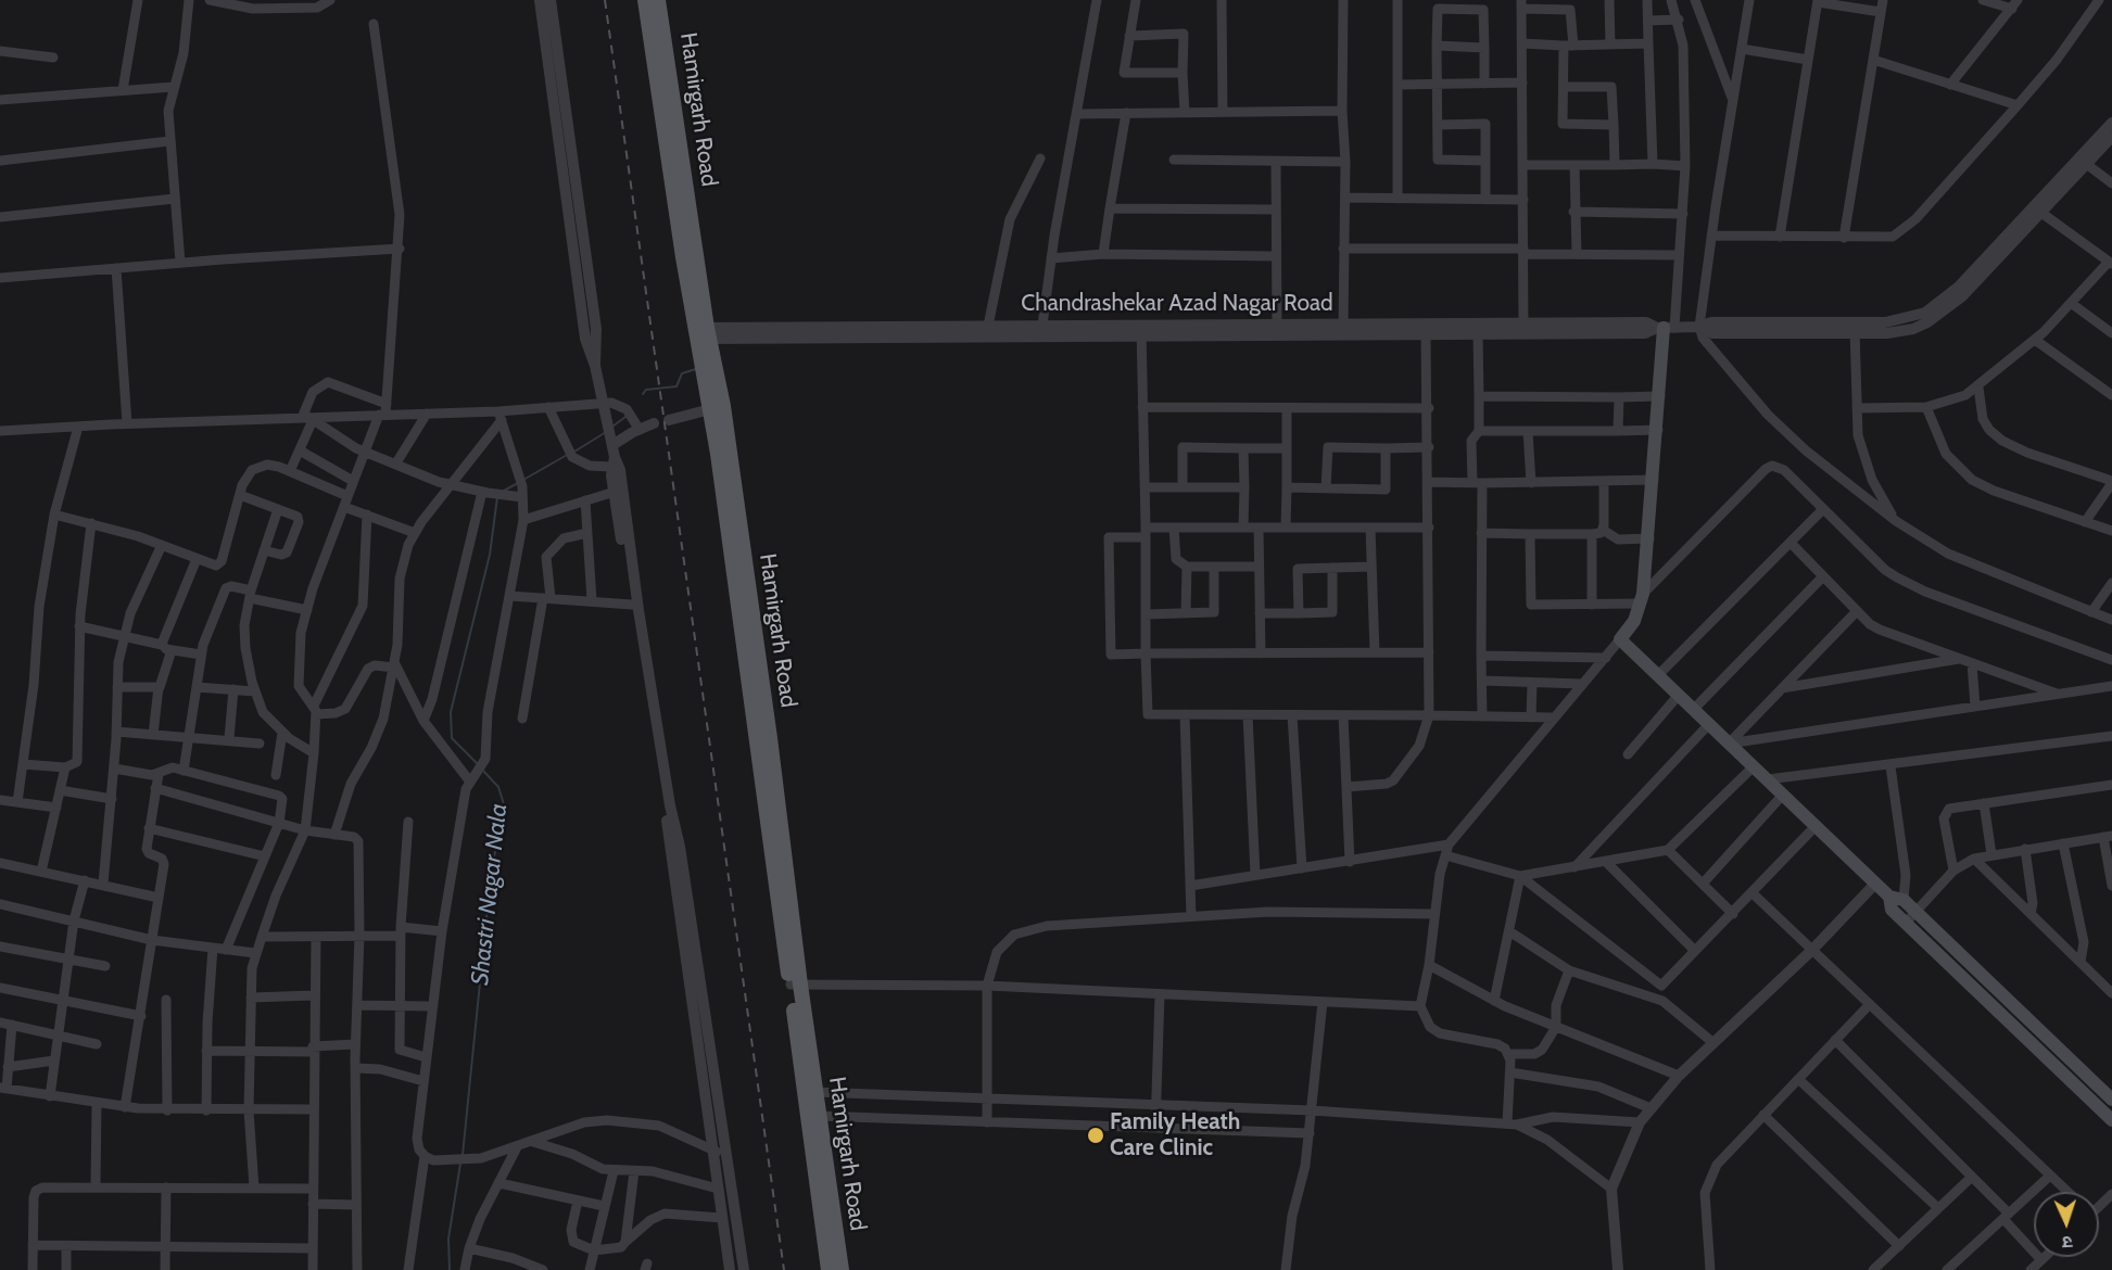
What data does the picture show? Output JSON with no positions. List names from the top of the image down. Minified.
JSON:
{"streets":{"main road":["Hamirgarh Road"],"street":["Chandrashekar Azad Nagar Road"]},"crossings":[["Hamirgarh Road","Chandrashekar Azad Nagar Road"]],"water":["Shastri Nagar Nala"],"places":["Family Heath Care Clinic"],"north":"bottom"}
